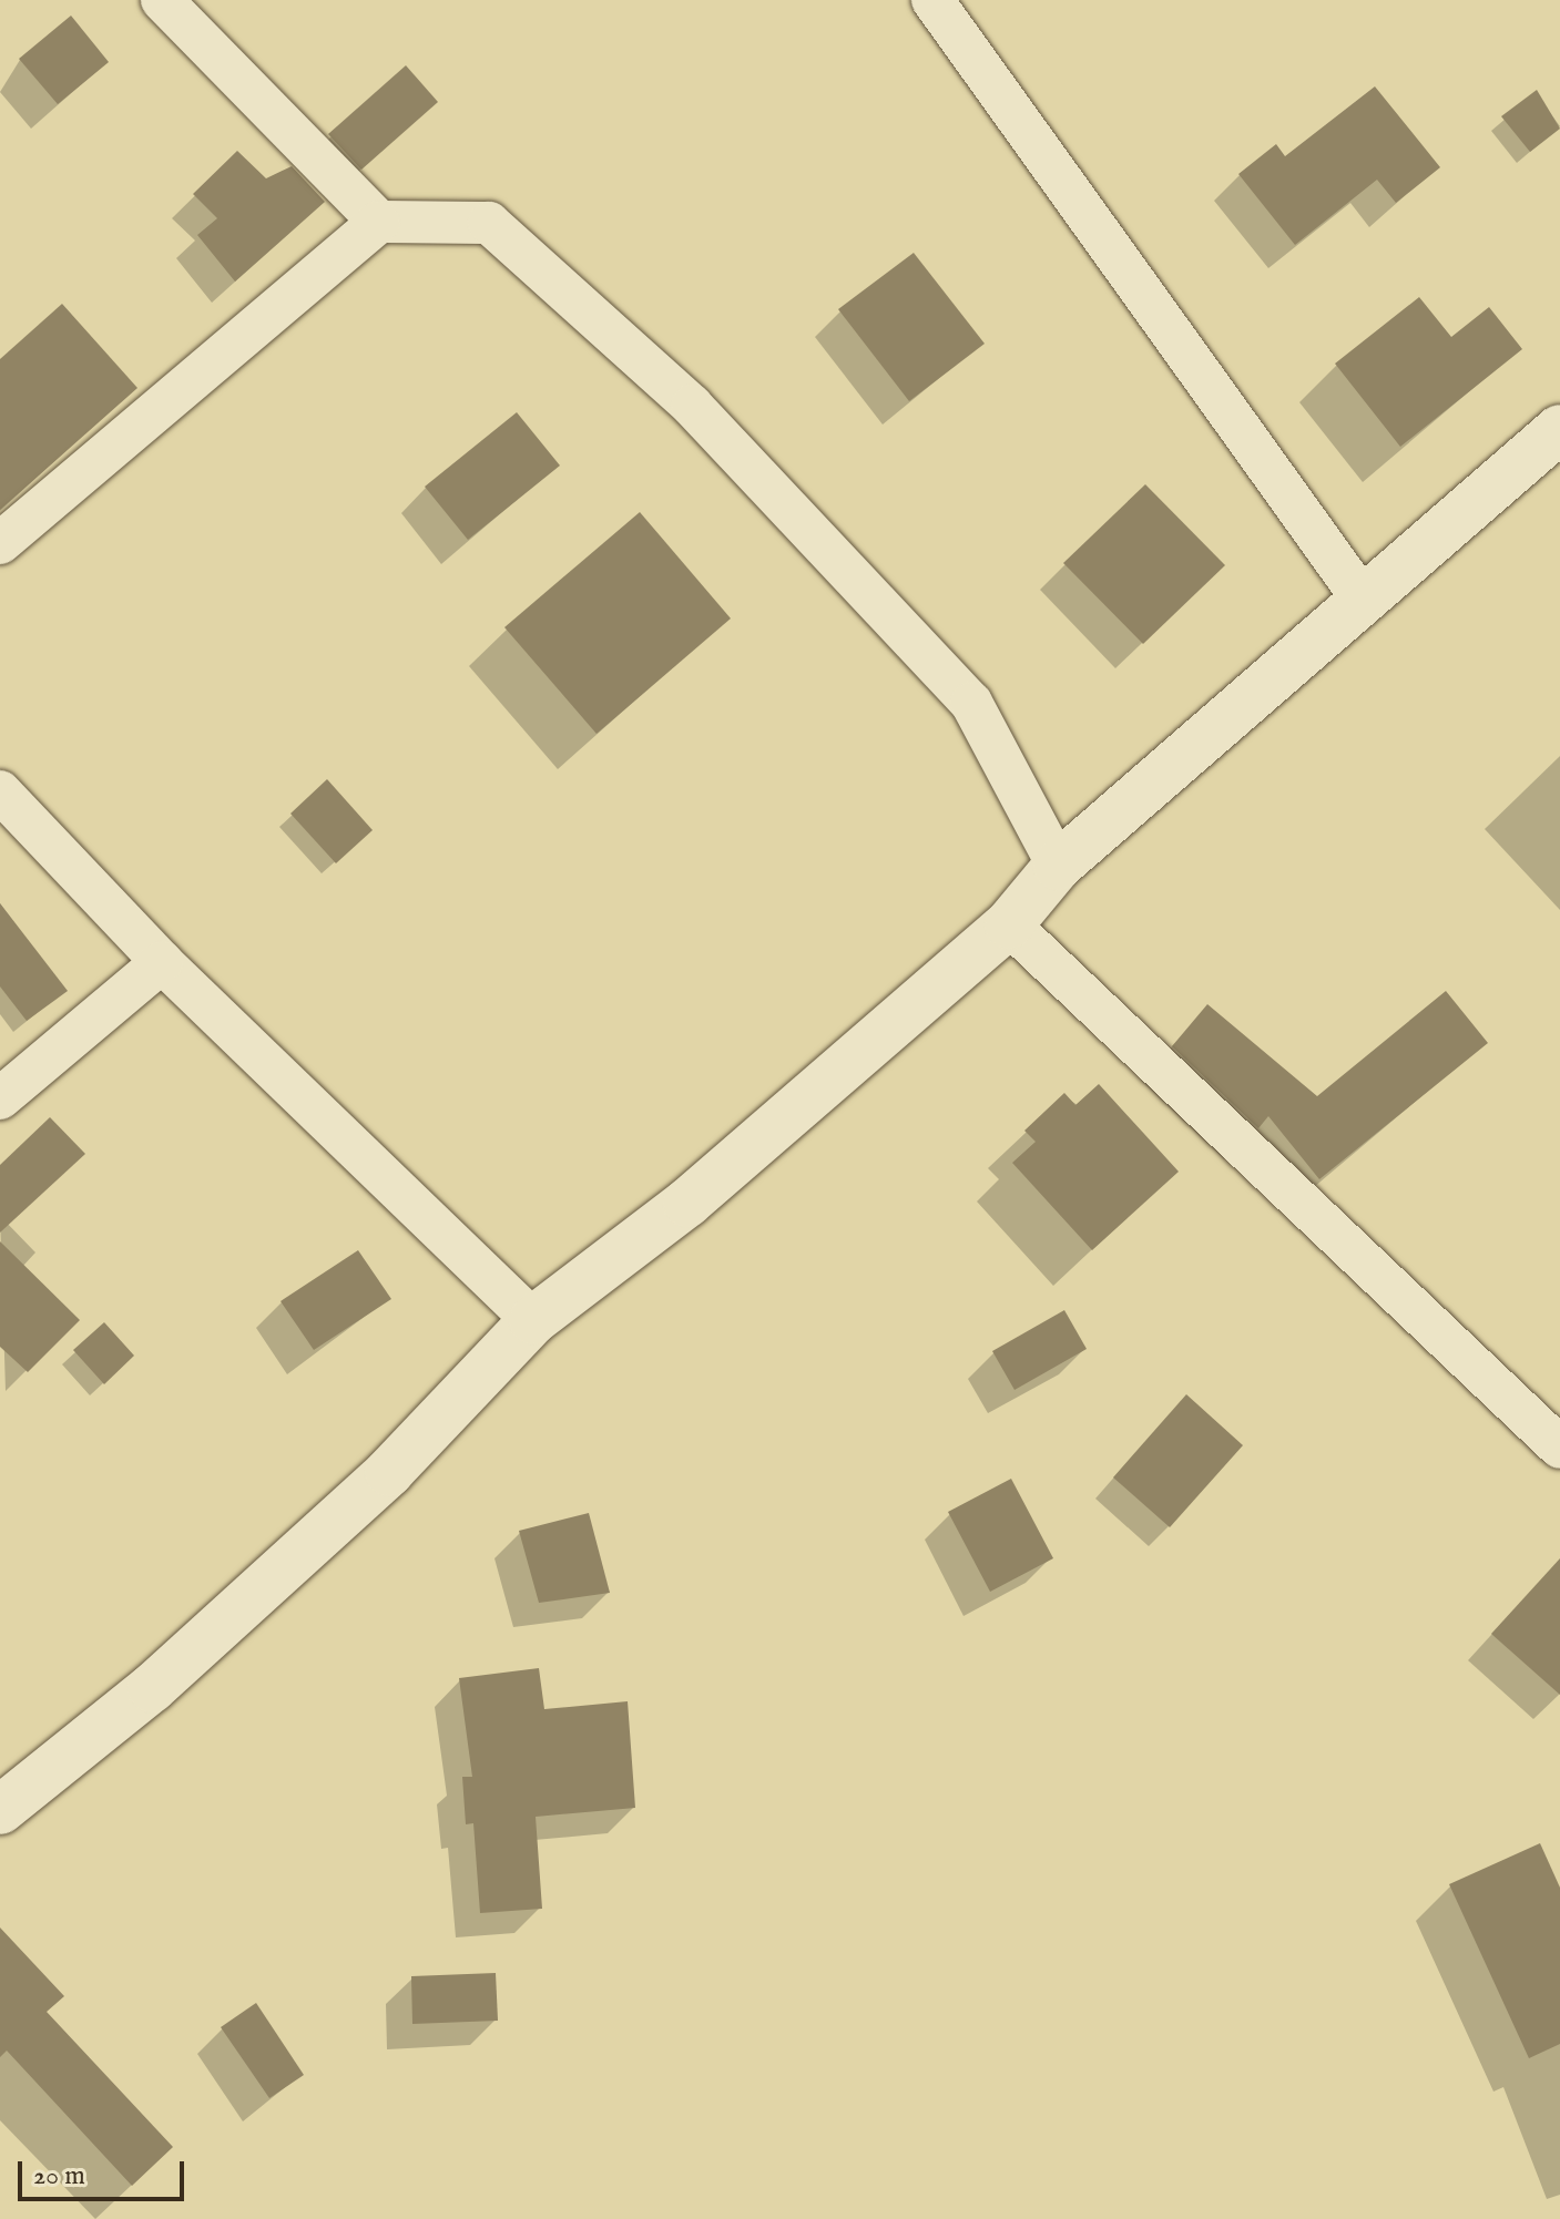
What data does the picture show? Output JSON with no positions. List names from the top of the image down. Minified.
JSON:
{"scale_bar":"20 m"}
